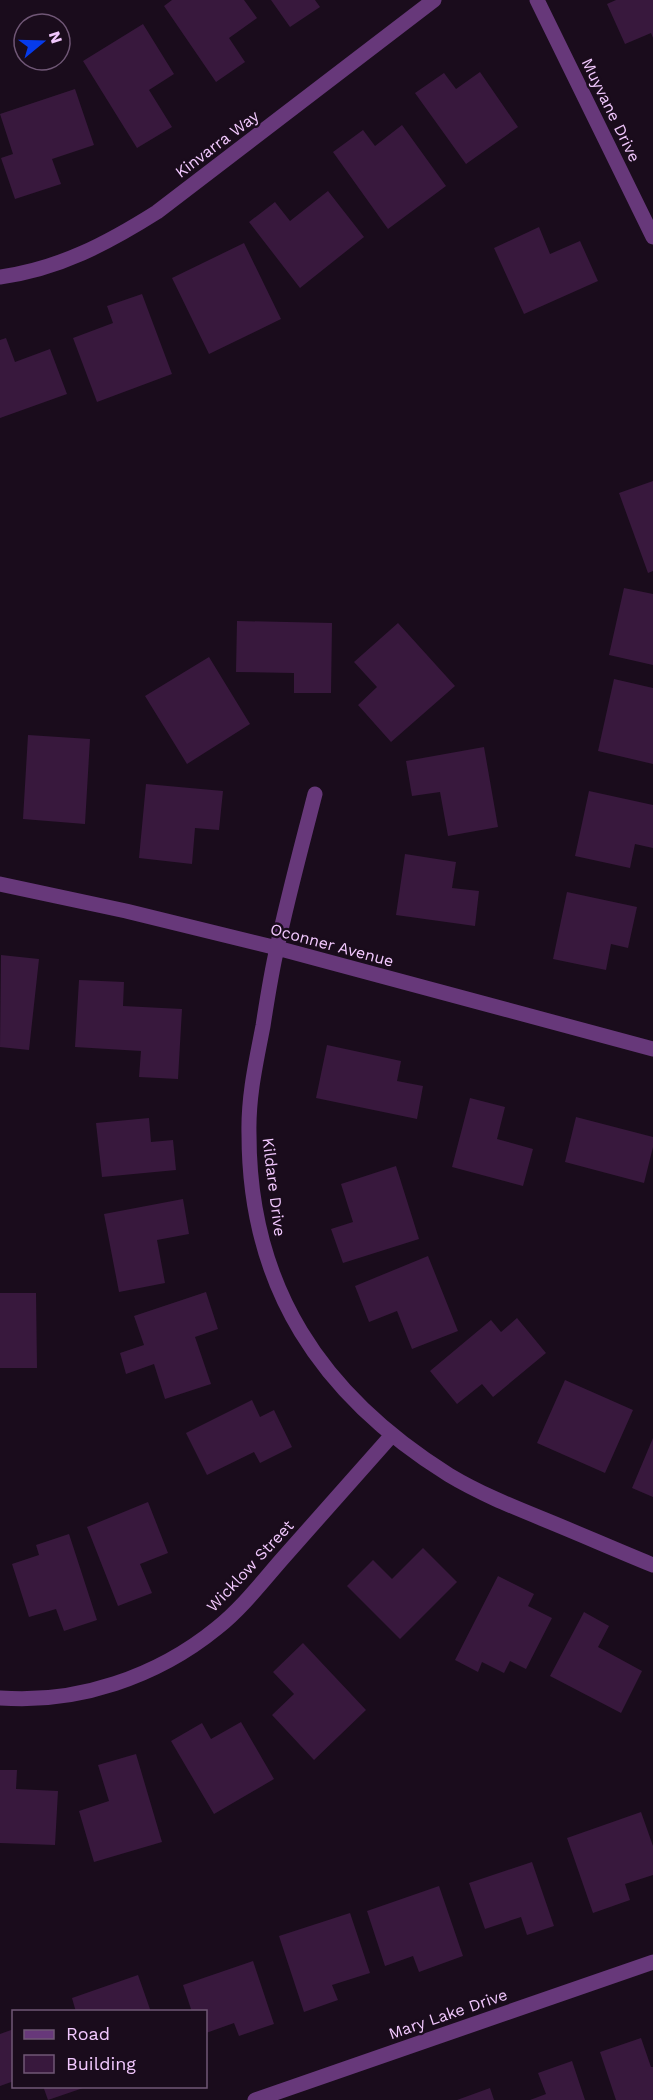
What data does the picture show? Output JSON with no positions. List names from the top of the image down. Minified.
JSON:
{"streets":{"street":["Muyvane Drive","Kinvarra Way","Oconner Avenue","Kildare Drive","Wicklow Street","Mary Lake Drive"]},"crossings":[["Oconner Avenue","Kildare Drive"],["Kildare Drive","Wicklow Street"]],"legend":["Road","Building"],"north":"right"}
